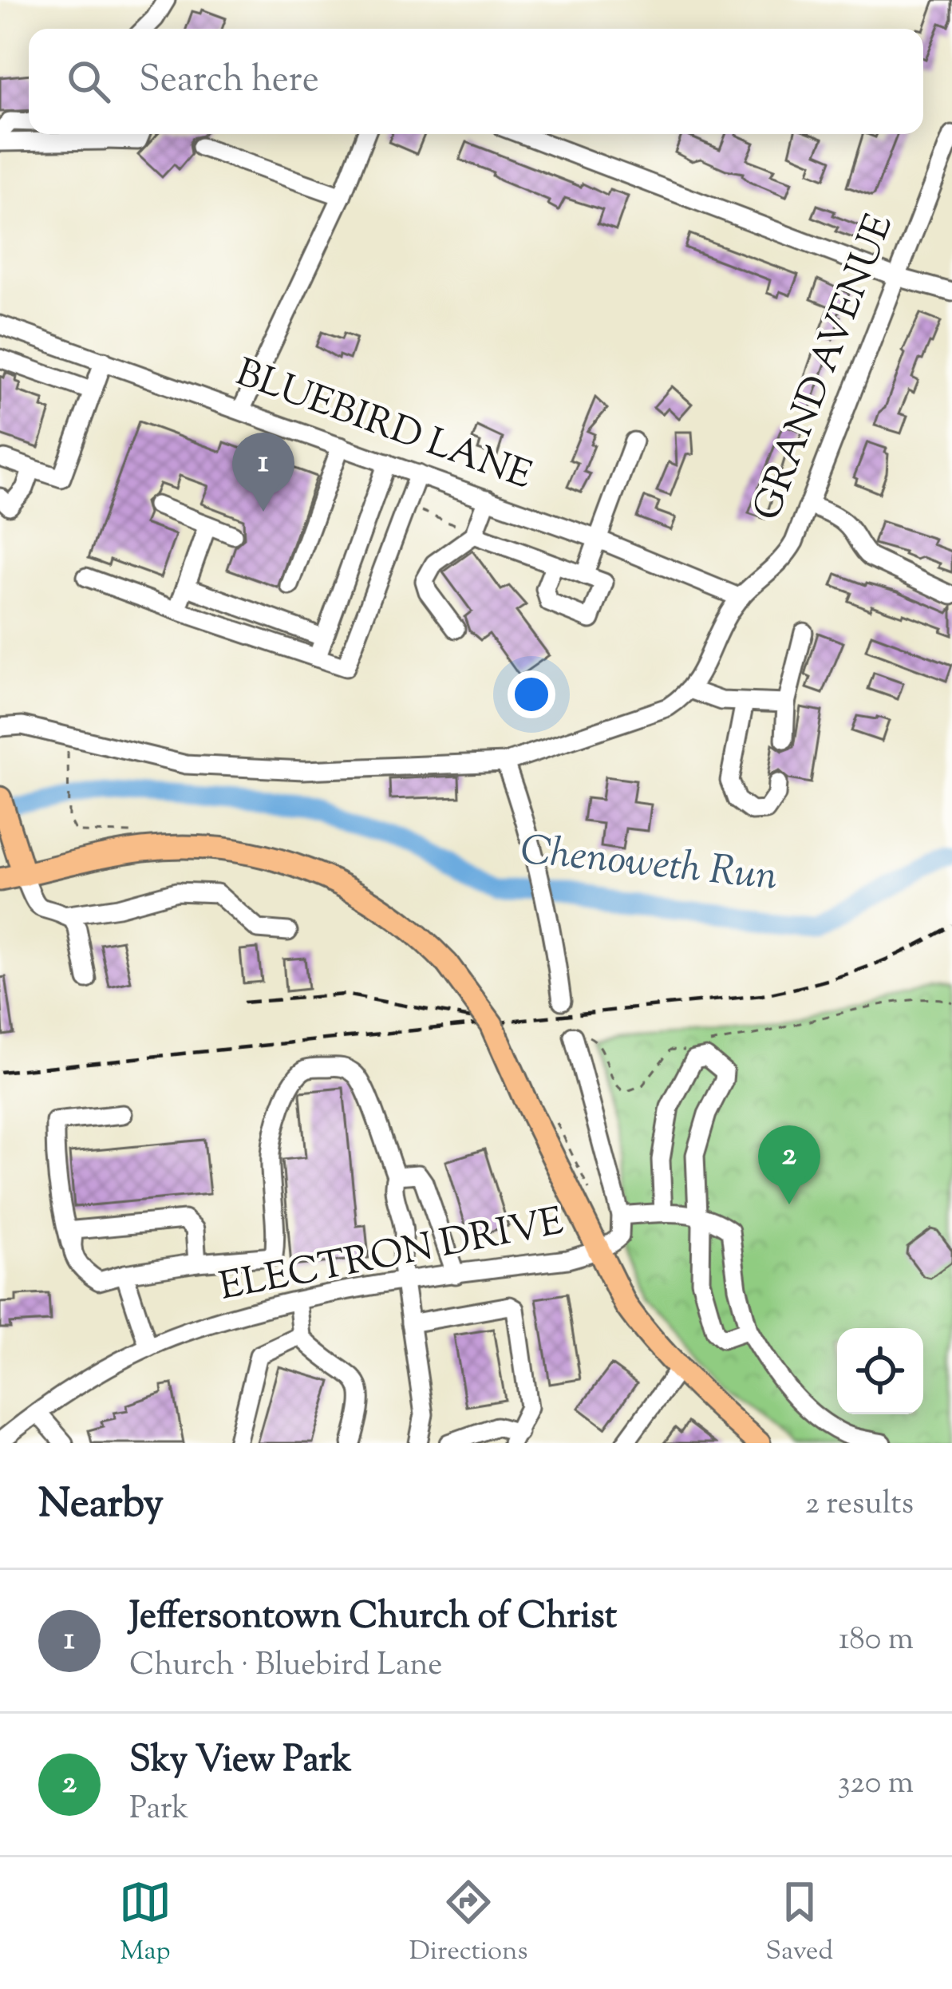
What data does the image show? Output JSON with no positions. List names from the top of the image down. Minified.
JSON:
{"streets":{"street":["GRAND AVENUE","BLUEBIRD LANE","ELECTRON DRIVE"]},"crossings":[["GRAND AVENUE","BLUEBIRD LANE"]],"water":["Chenoweth Run"],"page":{"search":"Search here","pins":["1","2"],"heading":["Nearby","2 results"],"list":[{"mark":"1","name":"Jeffersontown Church of Christ","note":"Church · Bluebird Lane","value":"180 m"},{"mark":"2","name":"Sky View Park","note":"Park","value":"320 m"}],"nav":["Map","Directions","Saved"]}}
